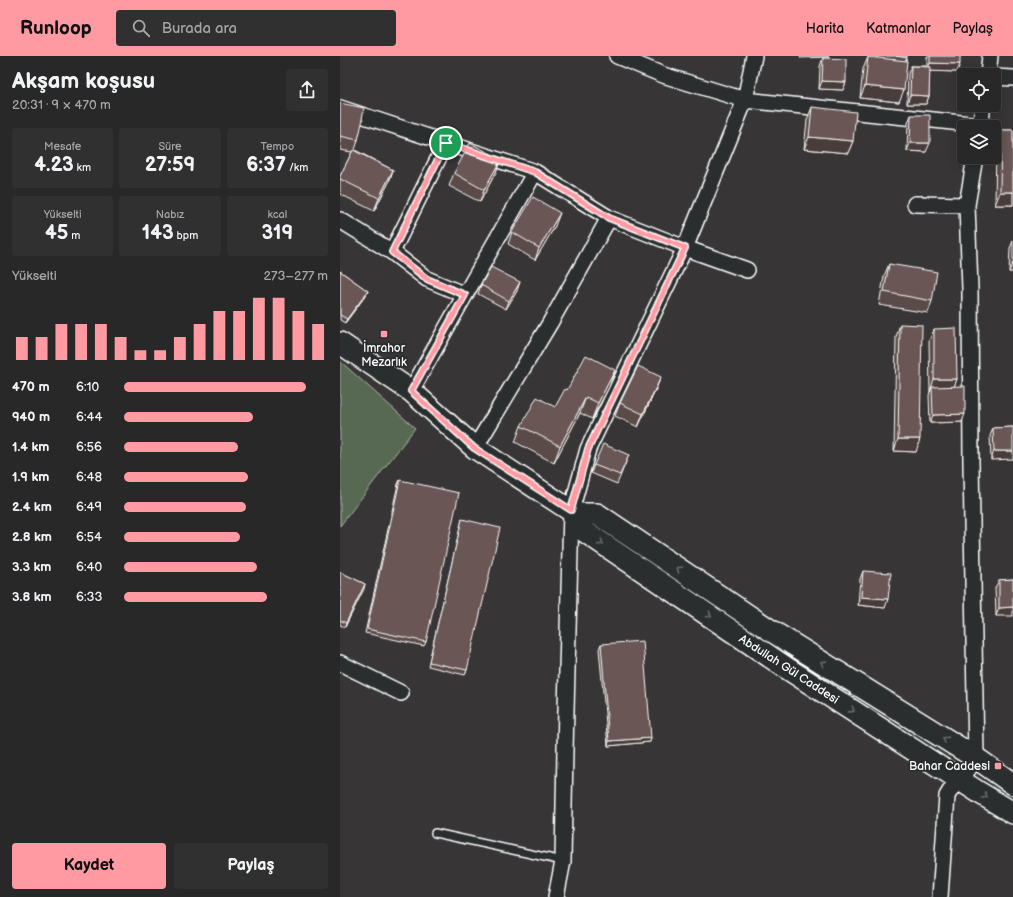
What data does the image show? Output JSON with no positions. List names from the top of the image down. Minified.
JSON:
{"streets":{"street":["Abdullah Gül Caddesi"]},"places":{"transit":["İmrahor Mezarlık","Bahar Caddesi"]},"page":{"header":"Runloop","search":"Burada ara","nav":["Harita","Katmanlar","Paylaş"],"heading":["Akşam koşusu","20:31 · 9 × 470 m"],"stats":[["Mesafe","4.23 km"],["Süre","27:59"],["Tempo","6:37 /km"],["Yükselti","45 m"],["Nabız","143 bpm"],["kcal","319"]],"chart":["Yükselti","273–277 m"],"list":[{"name":"470 m","note":"6:10"},{"name":"940 m","note":"6:44"},{"name":"1.4 km","note":"6:56"},{"name":"1.9 km","note":"6:48"},{"name":"2.4 km","note":"6:49"},{"name":"2.8 km","note":"6:54"},{"name":"3.3 km","note":"6:40"},{"name":"3.8 km","note":"6:33"}],"buttons":["Kaydet","Paylaş"]}}
